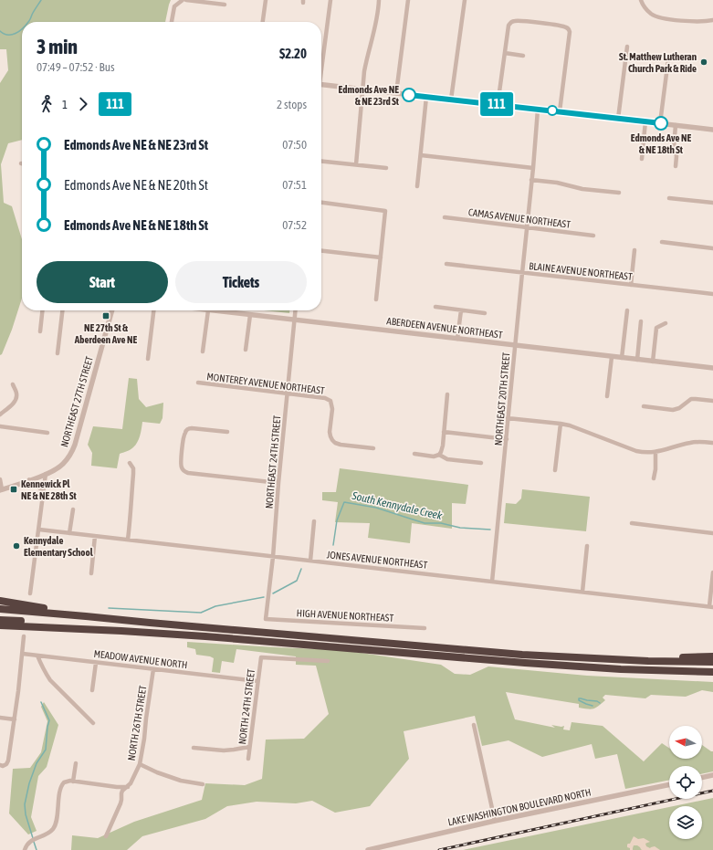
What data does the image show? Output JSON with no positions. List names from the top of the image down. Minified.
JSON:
{"streets":{"street":["CAMAS AVENUE NORTHEAST","BLAINE AVENUE NORTHEAST","ABERDEEN AVENUE NORTHEAST","MONTEREY AVENUE NORTHEAST","NORTHEAST 20TH STREET","NORTHEAST 27TH STREET","NORTHEAST 24TH STREET","JONES AVENUE NORTHEAST","HIGH AVENUE NORTHEAST","MEADOW AVENUE NORTH","NORTH 24TH STREET","NORTH 26TH STREET","LAKE WASHINGTON BOULEVARD NORTH"]},"crossings":[["CAMAS AVENUE NORTHEAST","NORTHEAST 20TH STREET"],["BLAINE AVENUE NORTHEAST","NORTHEAST 20TH STREET"],["ABERDEEN AVENUE NORTHEAST","NORTHEAST 20TH STREET"],["ABERDEEN AVENUE NORTHEAST","NORTHEAST 24TH STREET"],["MONTEREY AVENUE NORTHEAST","NORTHEAST 24TH STREET"],["NORTHEAST 20TH STREET","JONES AVENUE NORTHEAST"],["NORTHEAST 24TH STREET","JONES AVENUE NORTHEAST"],["NORTHEAST 24TH STREET","HIGH AVENUE NORTHEAST"],["MEADOW AVENUE NORTH","NORTH 24TH STREET"],["MEADOW AVENUE NORTH","NORTH 26TH STREET"]],"water":["South Kennydale Creek"],"places":{"other":["St. Matthew Lutheran Church Park & Ride","Edmonds Ave NE & NE 23rd St","Edmonds Ave NE & NE 18th St","Kennydale Elementary School"],"transit":["NE 27th St & Aberdeen Ave NE","Kennewick Pl NE & NE 28th St"]},"lines":["bus line 111"],"north":"left","page":{"on_map":"111","heading":["3 min","07:49 – 07:52 · Bus","$2.20"],"legs":["1","111","2 stops"],"list":[{"name":"Edmonds Ave NE & NE 23rd St","value":"07:50"},{"name":"Edmonds Ave NE & NE 20th St","value":"07:51"},{"name":"Edmonds Ave NE & NE 18th St","value":"07:52"}],"buttons":["Start","Tickets"]}}
